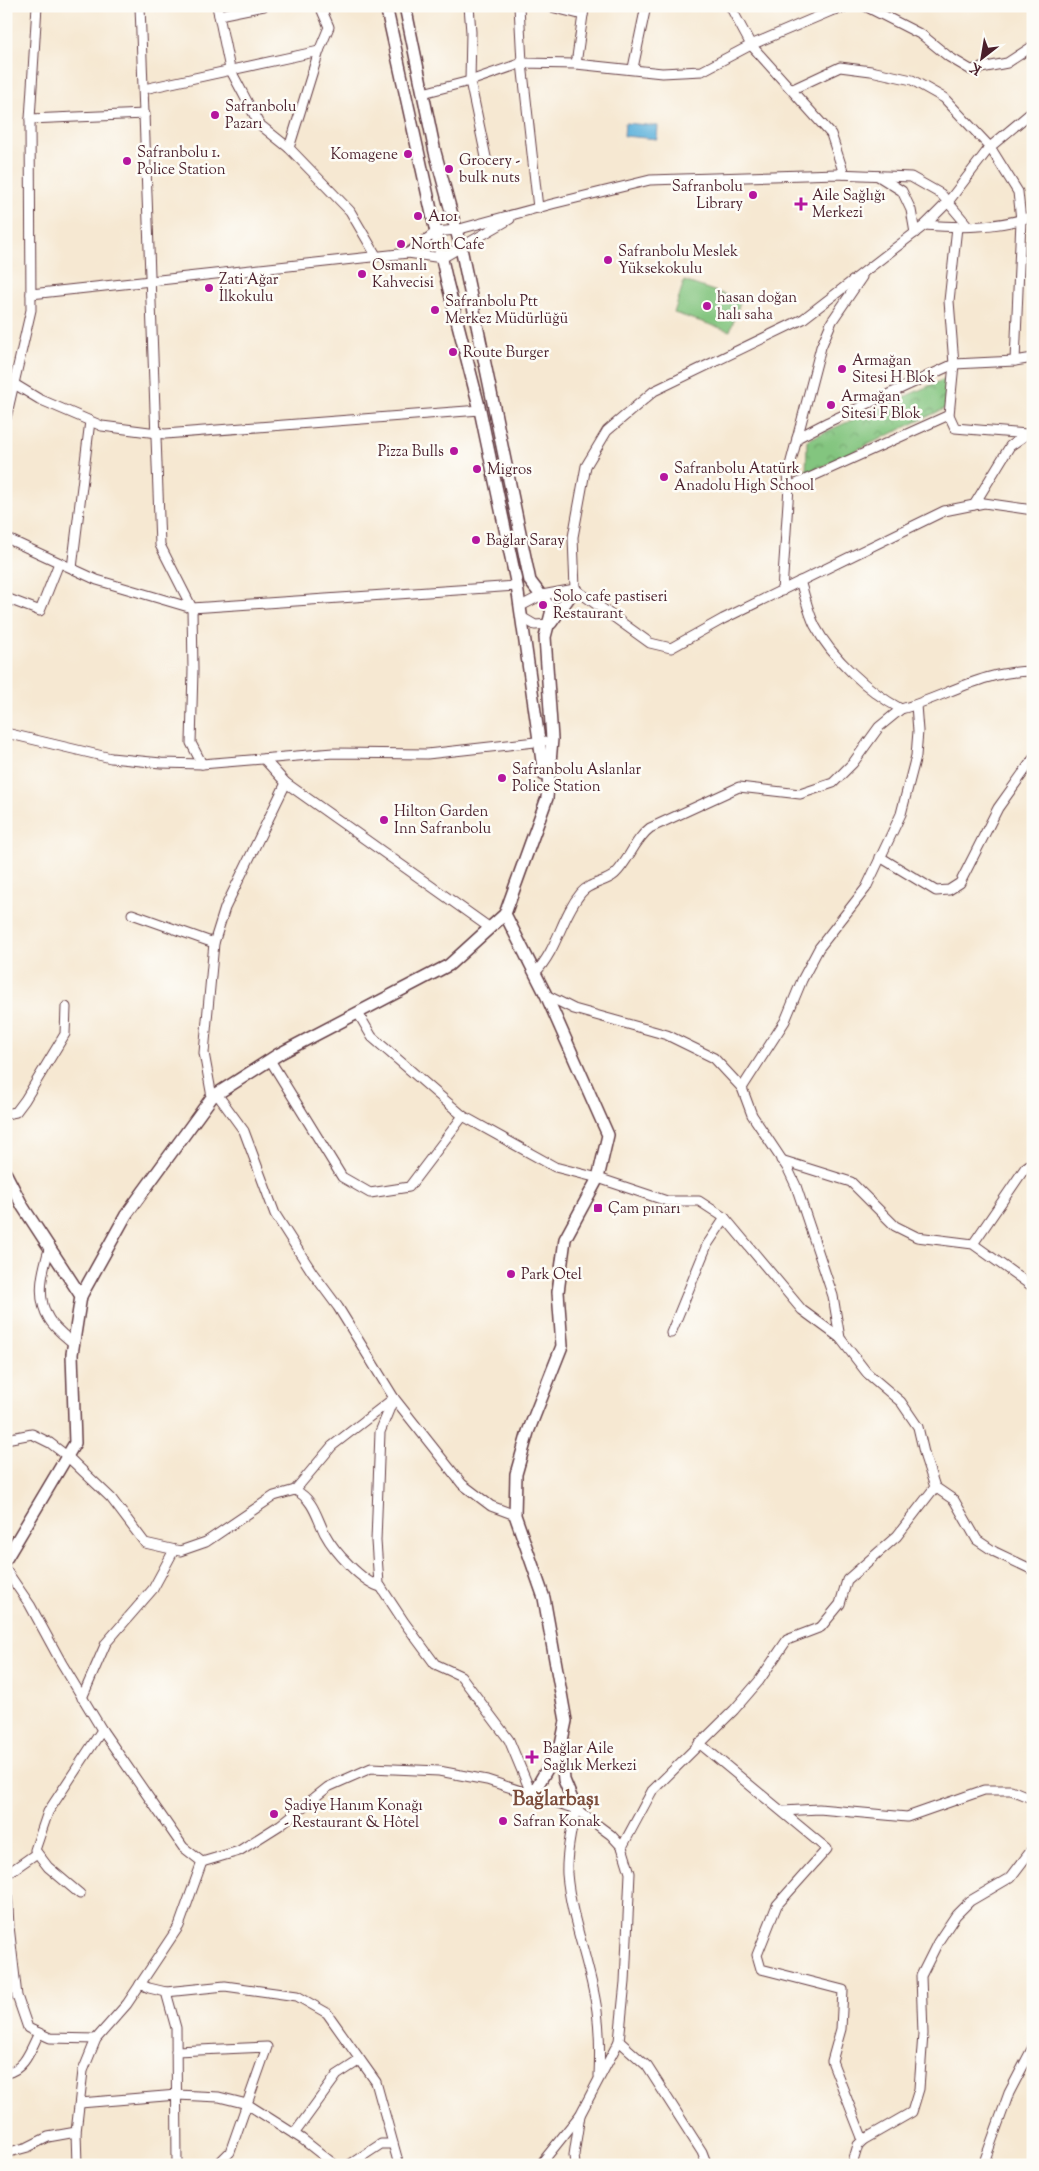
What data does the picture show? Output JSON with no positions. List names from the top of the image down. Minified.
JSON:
{"districts":["Bağlarbaşı"],"places":{"other":["Safranbolu Pazarı","Komagene","Safranbolu 1. Police Station","Grocery - bulk nuts","Safranbolu Library","A101","North Cafe","Safranbolu Meslek Yüksekokulu","Osmanlı Kahvecisi","Zati Ağar İlkokulu","hasan doğan halı saha","Safranbolu Ptt Merkez Müdürlüğü","Route Burger","Armağan Sitesi H Blok","Armağan Sitesi F Blok","Pizza Bulls","Migros","Safranbolu Atatürk Anadolu High School","Bağlar Saray","Solo cafe pastiseri Restaurant","Safranbolu Aslanlar Police Station","Hilton Garden Inn Safranbolu","Park Otel","Şadiye Hanım Konağı - Restaurant & Hôtel","Safran Konak"],"health":["Aile Sağlığı Merkezi","Bağlar Aile Sağlık Merkezi"],"transit":["Çam pınarı"]},"north":"bottom left"}
